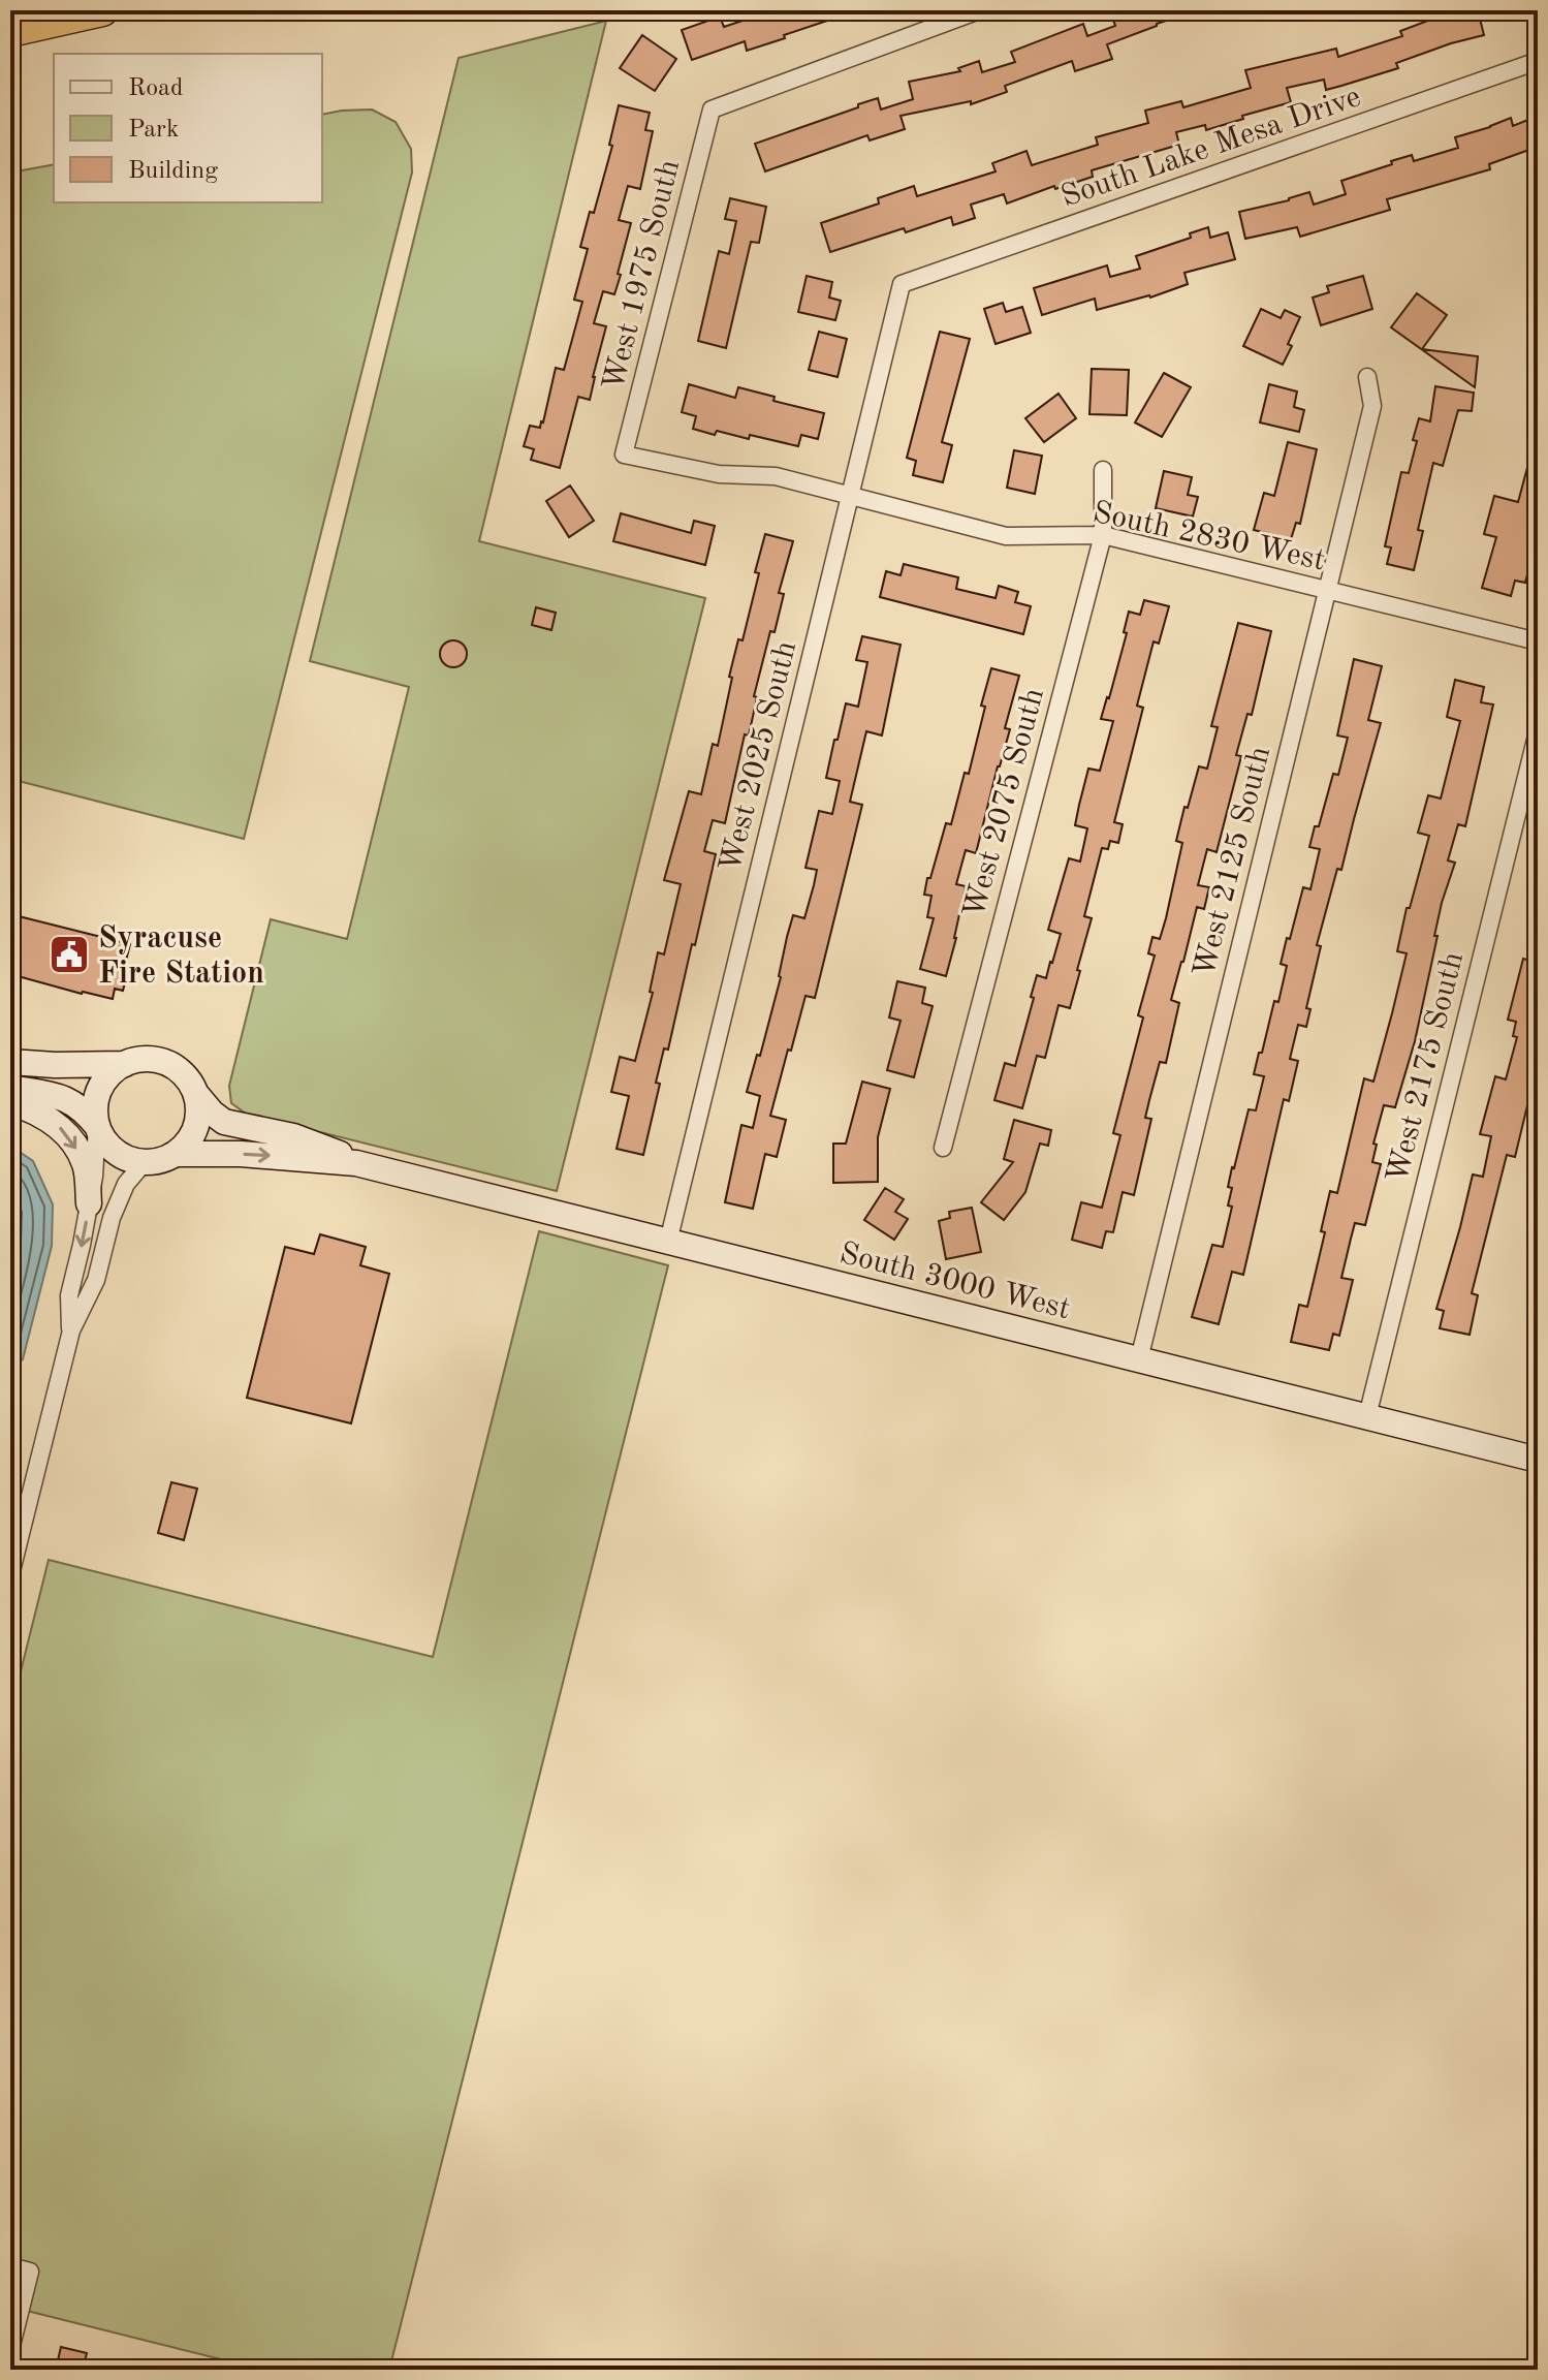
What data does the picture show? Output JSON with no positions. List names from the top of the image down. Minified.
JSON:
{"streets":{"street":["South Lake Mesa Drive","West 1975 South","South 2830 West","West 2025 South","West 2075 South","West 2125 South","West 2175 South","South 3000 West"]},"crossings":[["South Lake Mesa Drive","West 2025 South"],["West 1975 South","South 2830 West"],["South 2830 West","West 2025 South"],["South 2830 West","West 2075 South"],["South 2830 West","West 2125 South"],["West 2025 South","South 3000 West"],["West 2125 South","South 3000 West"],["West 2175 South","South 3000 West"]],"places":{"public building":["Syracuse Fire Station"]},"legend":["Road","Park","Building"]}
